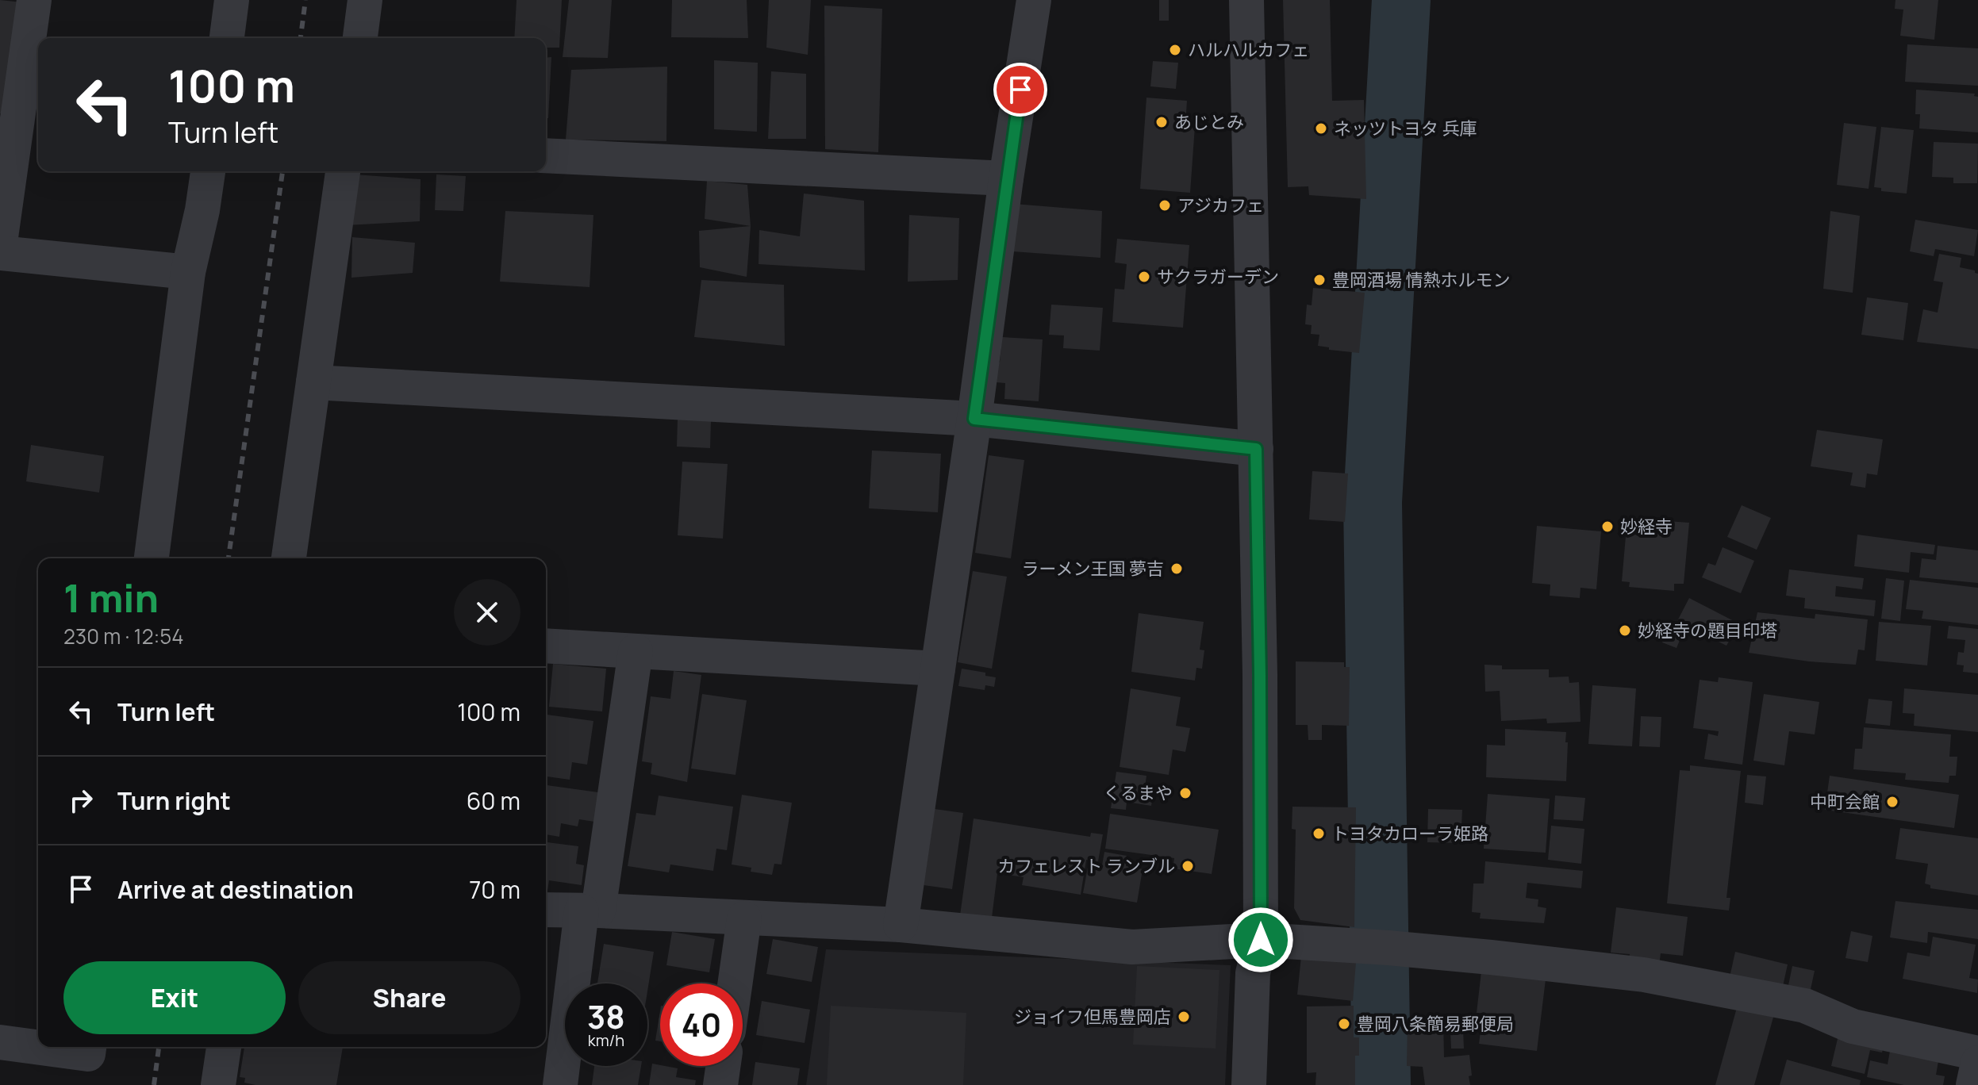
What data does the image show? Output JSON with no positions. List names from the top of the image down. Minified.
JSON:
{"places":["ハルハルカフェ","あじとみ","ネッツトヨタ 兵庫","アジカフェ","サクラガーデン","豊岡酒場 情熱ホルモン","妙経寺","ラーメン王国 夢吉","妙経寺の題目印塔","くるまや","中町会館","トヨタカローラ姫路","カフェレスト ランブル","ジョイフ但馬豊岡店","豊岡八条簡易郵便局"],"page":{"turn":["100 m","Turn left"],"heading":["1 min","230 m · 12:54"],"list":[{"name":"Turn left","value":"100 m"},{"name":"Turn right","value":"60 m"},{"name":"Arrive at destination","value":"70 m"}],"buttons":["Exit","Share"],"speed":"38 km/h","limit":"40"}}
